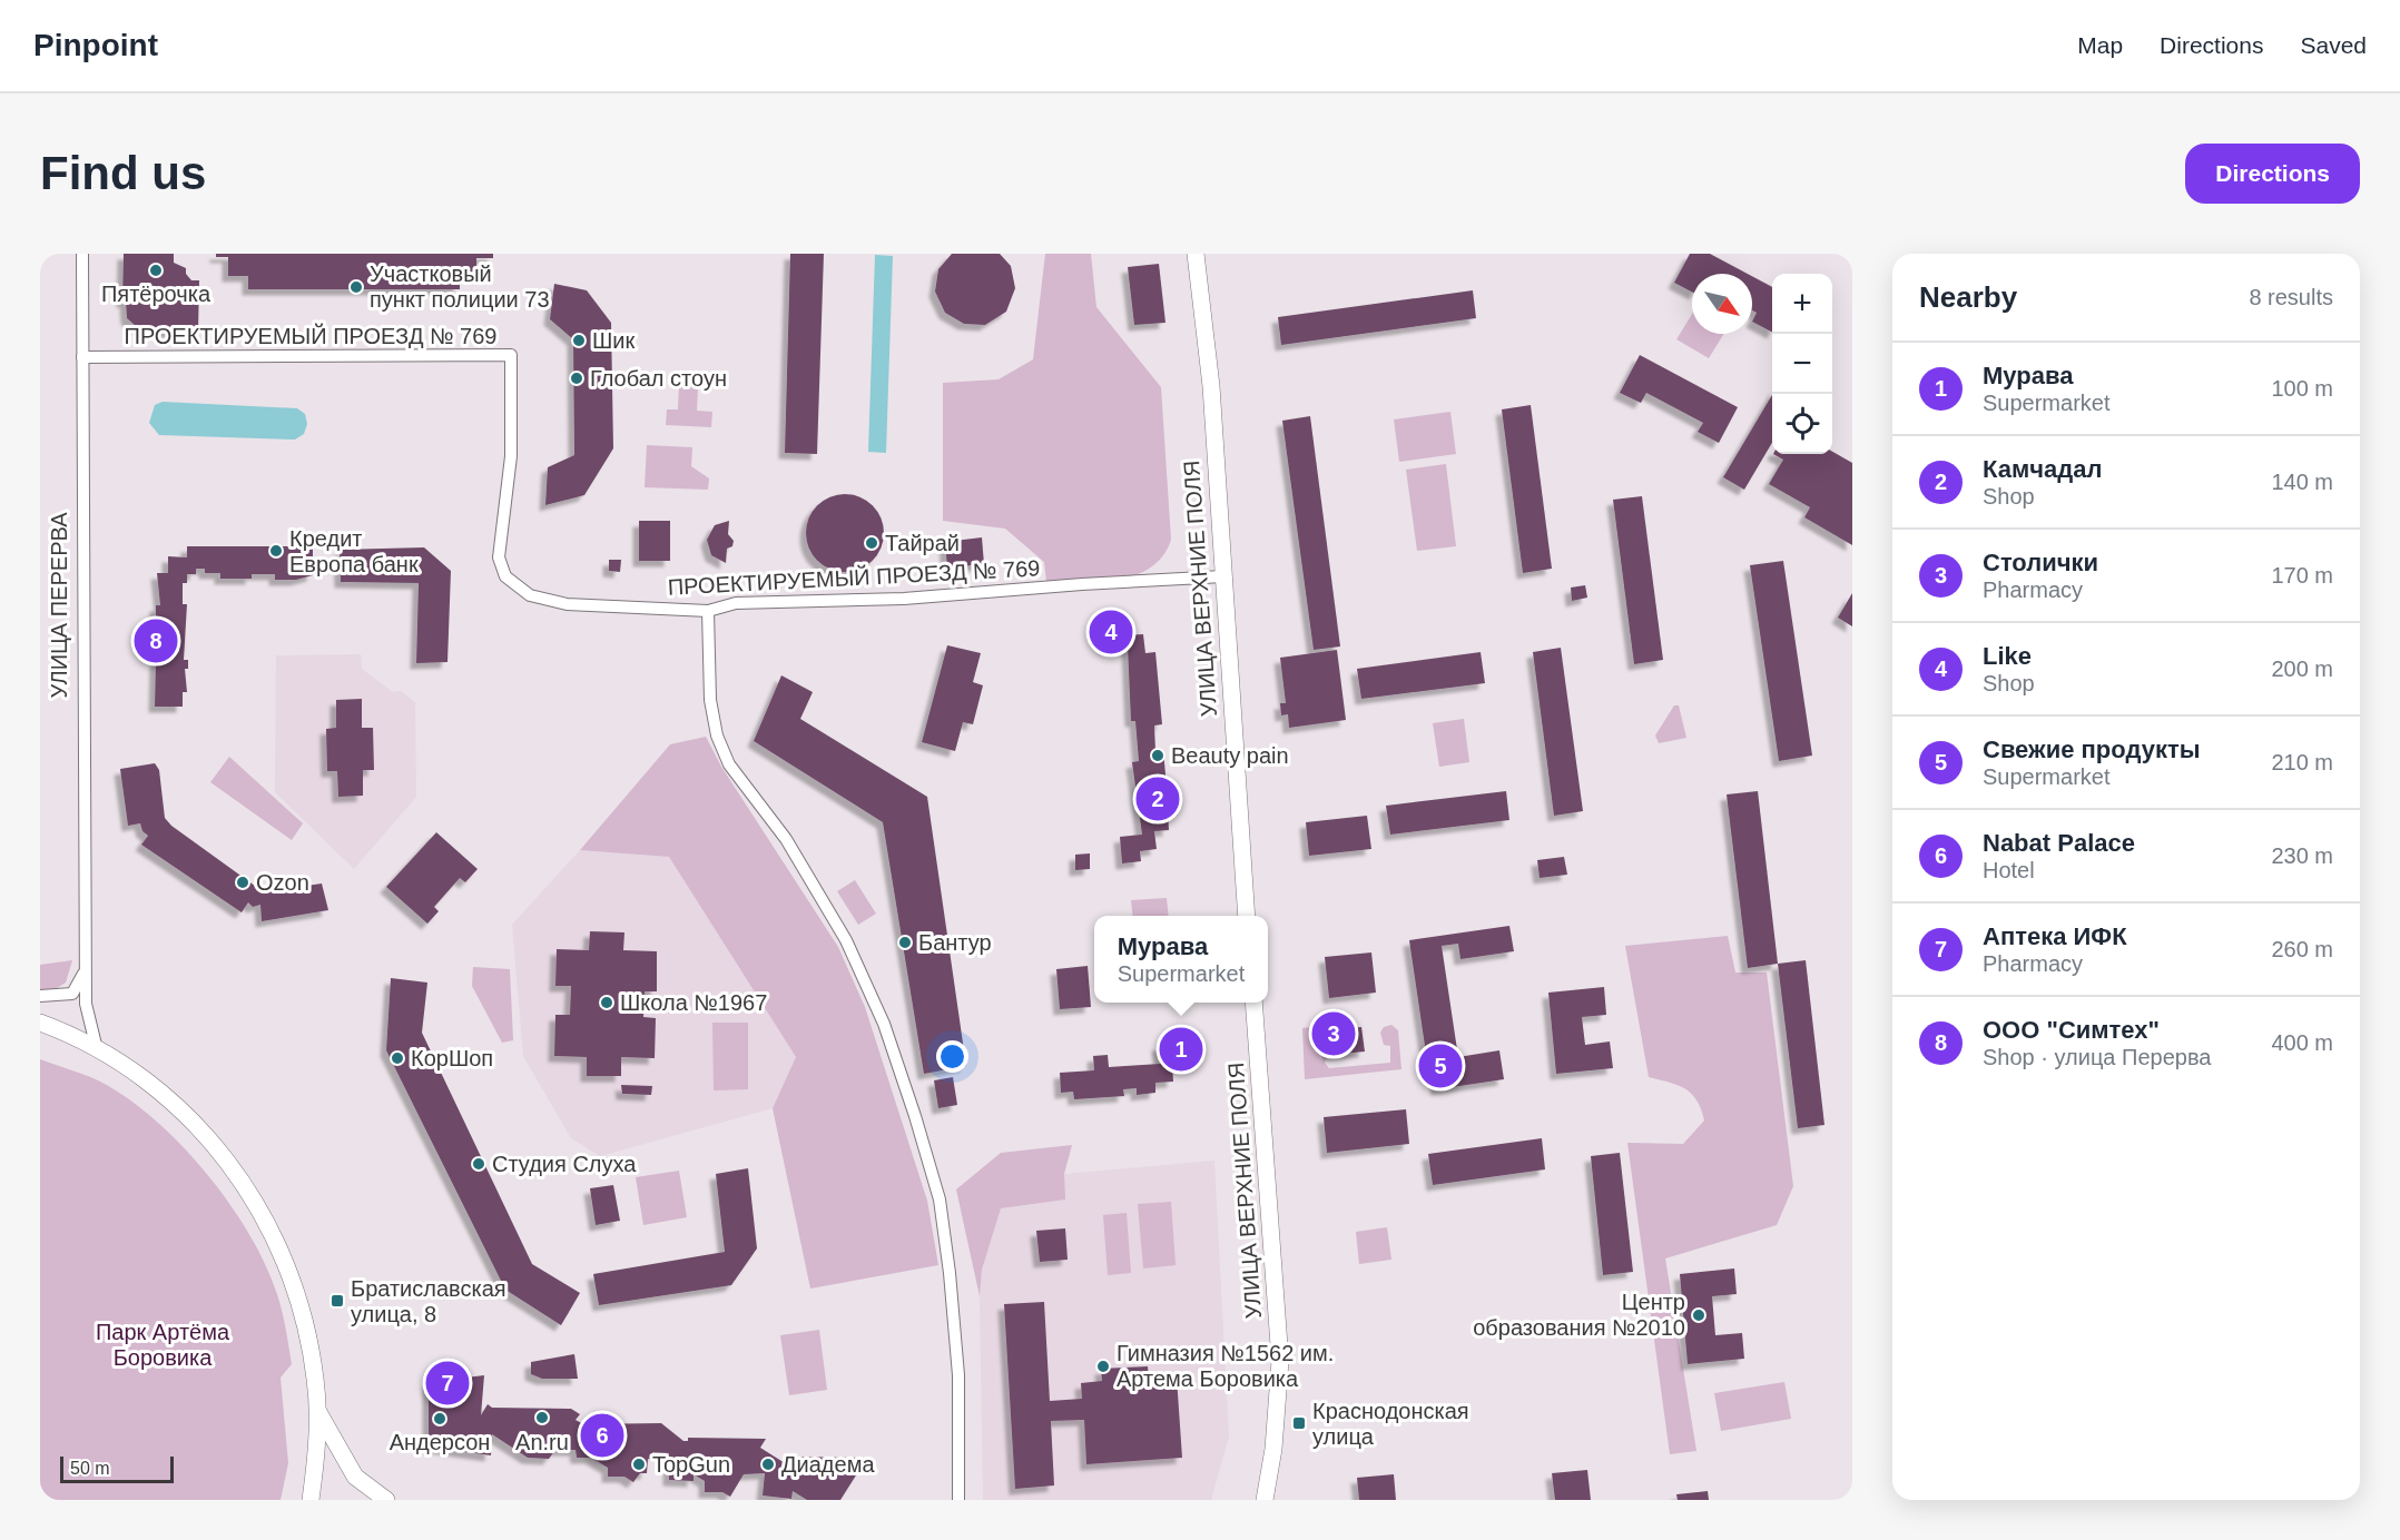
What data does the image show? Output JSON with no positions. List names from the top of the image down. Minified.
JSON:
{"streets":{"main road":["УЛИЦА ВЕРХНИЕ ПОЛЯ"],"street":["ПРОЕКТИРУЕМЫЙ ПРОЕЗД № 769","УЛИЦА ПЕРЕРВА"]},"crossings":[["ПРОЕКТИРУЕМЫЙ ПРОЕЗД № 769","УЛИЦА ВЕРХНИЕ ПОЛЯ"],["ПРОЕКТИРУЕМЫЙ ПРОЕЗД № 769","УЛИЦА ПЕРЕРВА"]],"parks":["Парк Артёма Боровика"],"places":{"other":["Пятёрочка","Участковый пункт полиции 73","Шик","Глобал стоун","Тайрай","Кредит Европа банк","Beauty pain","Ozon","Бантур","Школа №1967","КорШоп","Студия Слуха","Центр образования №2010","Гимназия №1562 им. Артема Боровика","An.ru","Андерсон","TopGun","Диадема"],"transit":["Братиславская улица, 8","Краснодонская улица"]},"scale_bar":"50 m","north":"bottom right","page":{"header":"Pinpoint","nav":["Map","Directions","Saved"],"buttons":"Directions","title":"Find us","heading":["Nearby","8 results"],"map_buttons":["+","−"],"list":[{"mark":"1","name":"Мурава","note":"Supermarket","value":"100 m"},{"mark":"2","name":"Камчадал","note":"Shop","value":"140 m"},{"mark":"3","name":"Столички","note":"Pharmacy","value":"170 m"},{"mark":"4","name":"Like","note":"Shop","value":"200 m"},{"mark":"5","name":"Свежие продукты","note":"Supermarket","value":"210 m"},{"mark":"6","name":"Nabat Palace","note":"Hotel","value":"230 m"},{"mark":"7","name":"Аптека ИФК","note":"Pharmacy","value":"260 m"},{"mark":"8","name":"ООО \"Симтех\"","note":"Shop · улица Перерва","value":"400 m"}],"pins":["4","8","2","3","1","5","7","6"],"popup":["Мурава","Supermarket"],"scale":"50 m"}}
